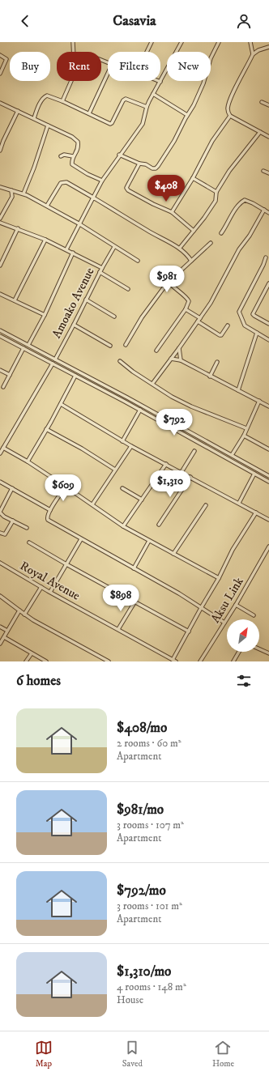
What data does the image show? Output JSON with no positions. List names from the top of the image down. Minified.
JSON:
{"streets":{"street":["Amoako Avenue","Royal Avenue","Aksu Link"]},"north":"top right","page":{"header":"Casavia","chip":["Buy","Rent","Filters","New"],"price":["$408","$981","$792","$1,310","$609","$898"],"heading":"6 homes","list":[{"name":"$408/mo","note":"2 rooms · 60 m² · Apartment"},{"name":"$981/mo","note":"3 rooms · 107 m² · Apartment"},{"name":"$792/mo","note":"3 rooms · 101 m² · Apartment"},{"name":"$1,310/mo","note":"4 rooms · 148 m² · House"}],"tabs":["Map","Saved","Home"]}}
